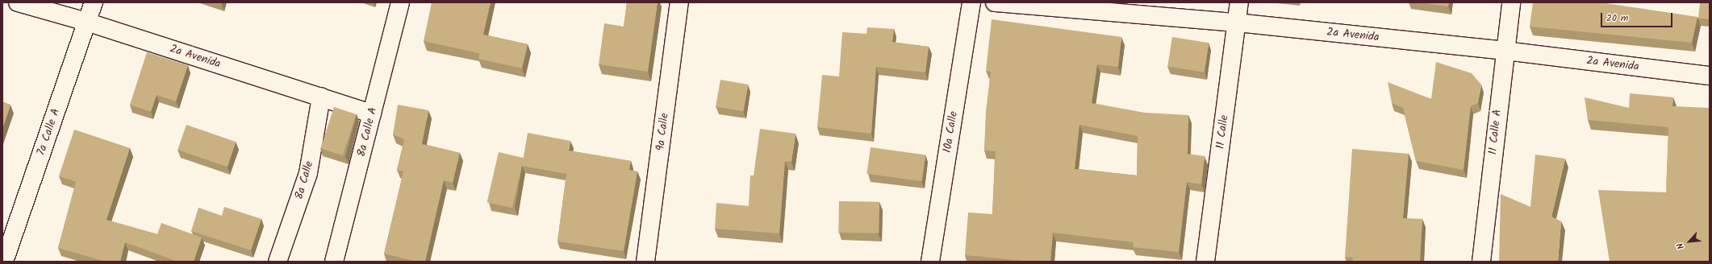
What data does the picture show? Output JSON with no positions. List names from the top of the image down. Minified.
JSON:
{"streets":{"street":["2a Avenida","7a Calle A","8a Calle A","9a Calle","10a Calle","11 Calle","11 Calle A","8a Calle"]},"crossings":[["2a Avenida","7a Calle A"],["2a Avenida","8a Calle A"],["2a Avenida","11 Calle"],["2a Avenida","11 Calle A"],["2a Avenida","8a Calle"]],"scale_bar":"20 m","north":"bottom left"}
